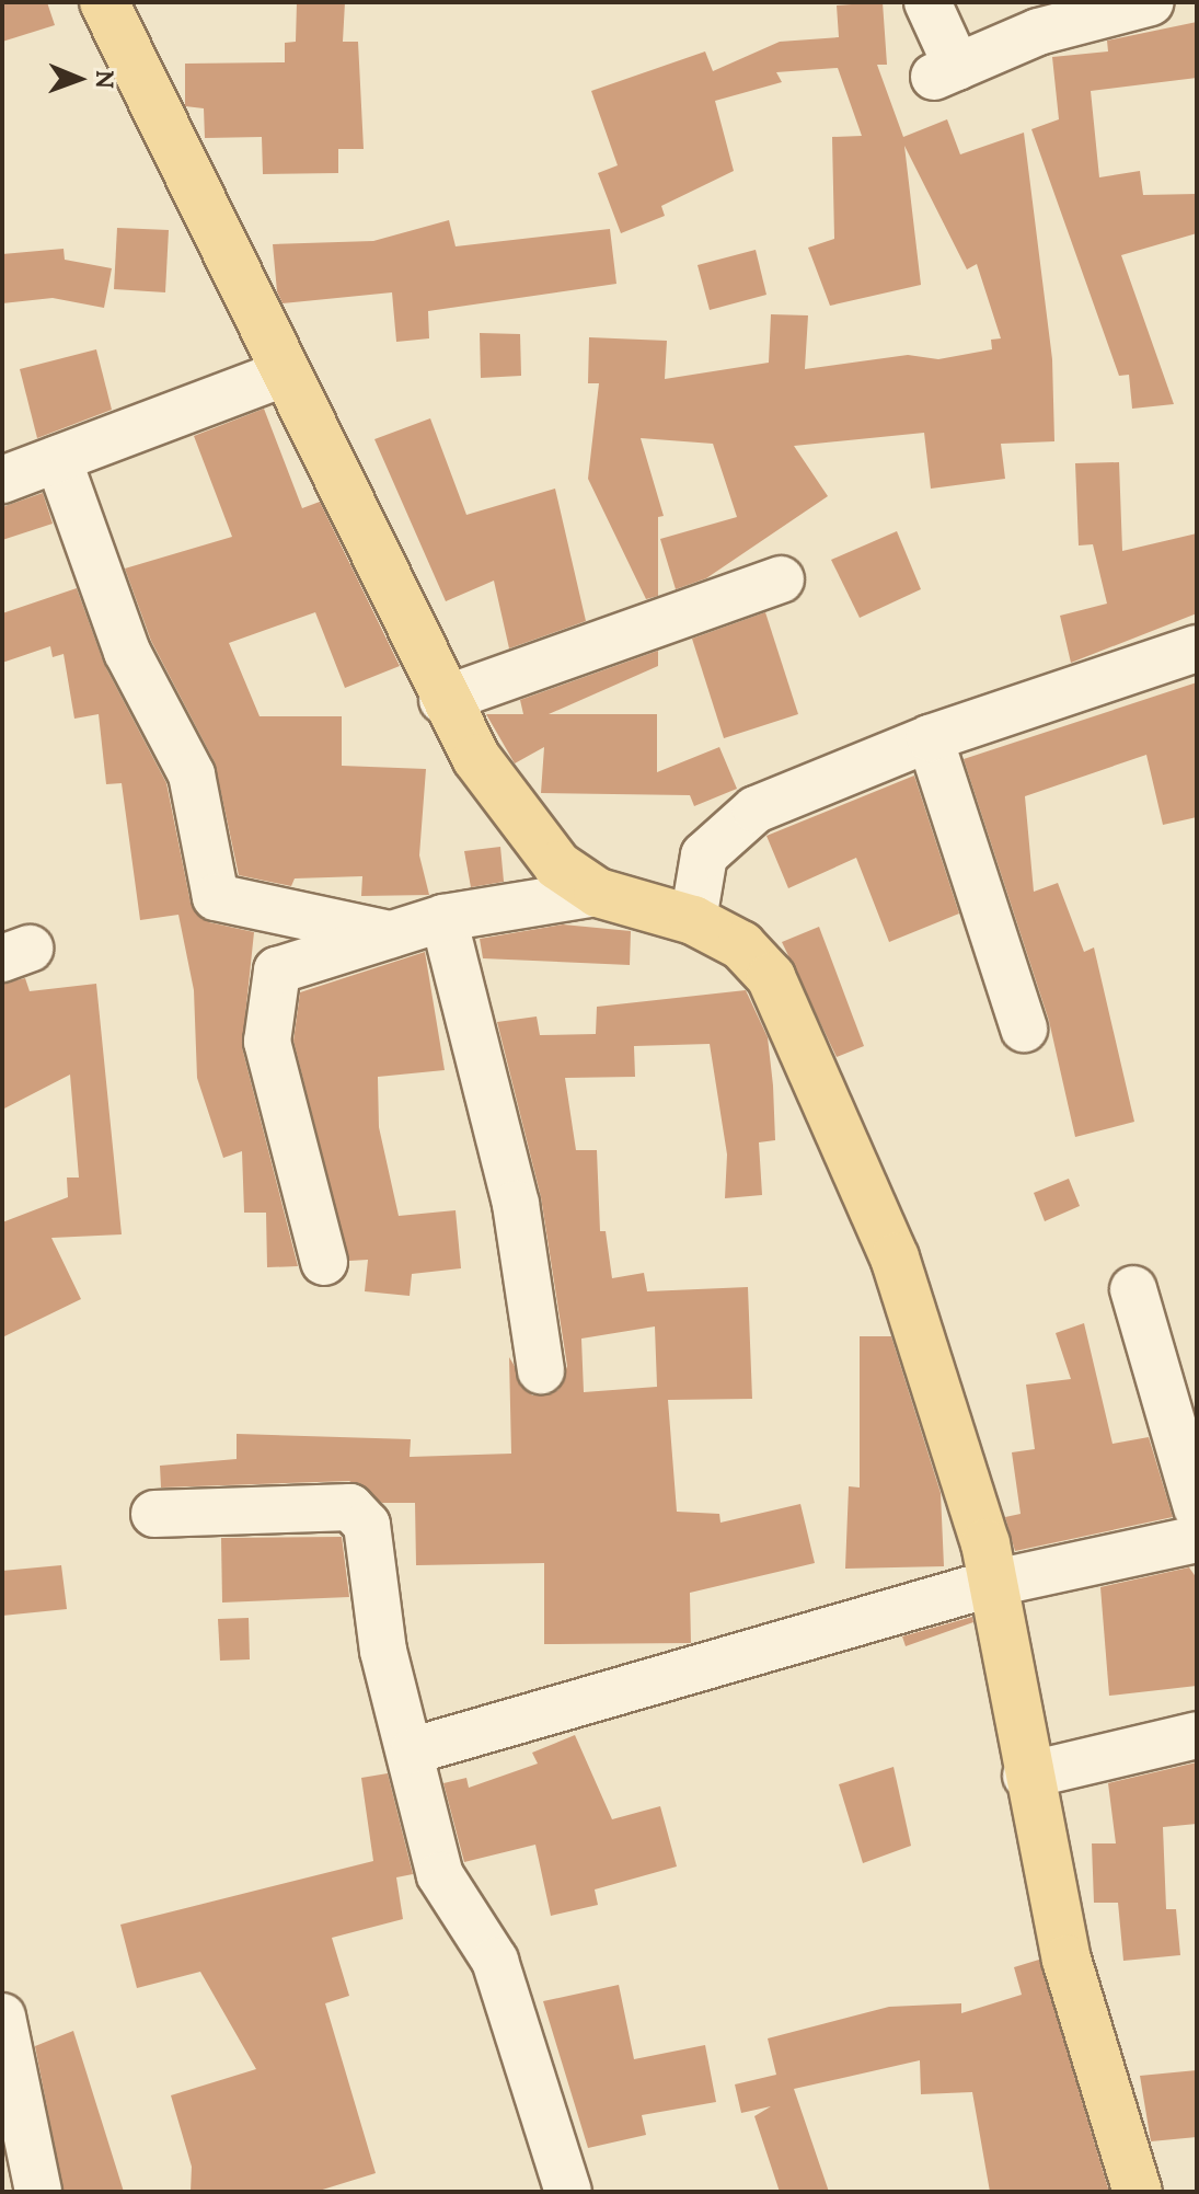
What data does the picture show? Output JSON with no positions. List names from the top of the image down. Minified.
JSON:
{"north":"right"}
